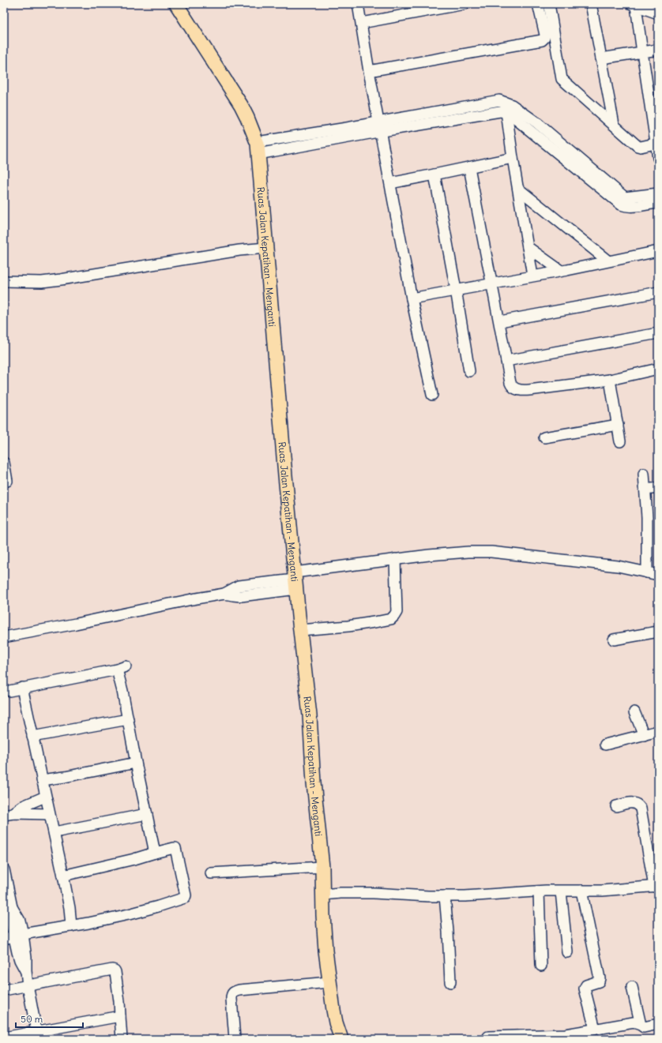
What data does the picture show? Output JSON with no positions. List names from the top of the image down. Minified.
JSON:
{"streets":{"main road":["Ruas Jalan Kepatihan - Menganti"]},"scale_bar":"50 m"}
